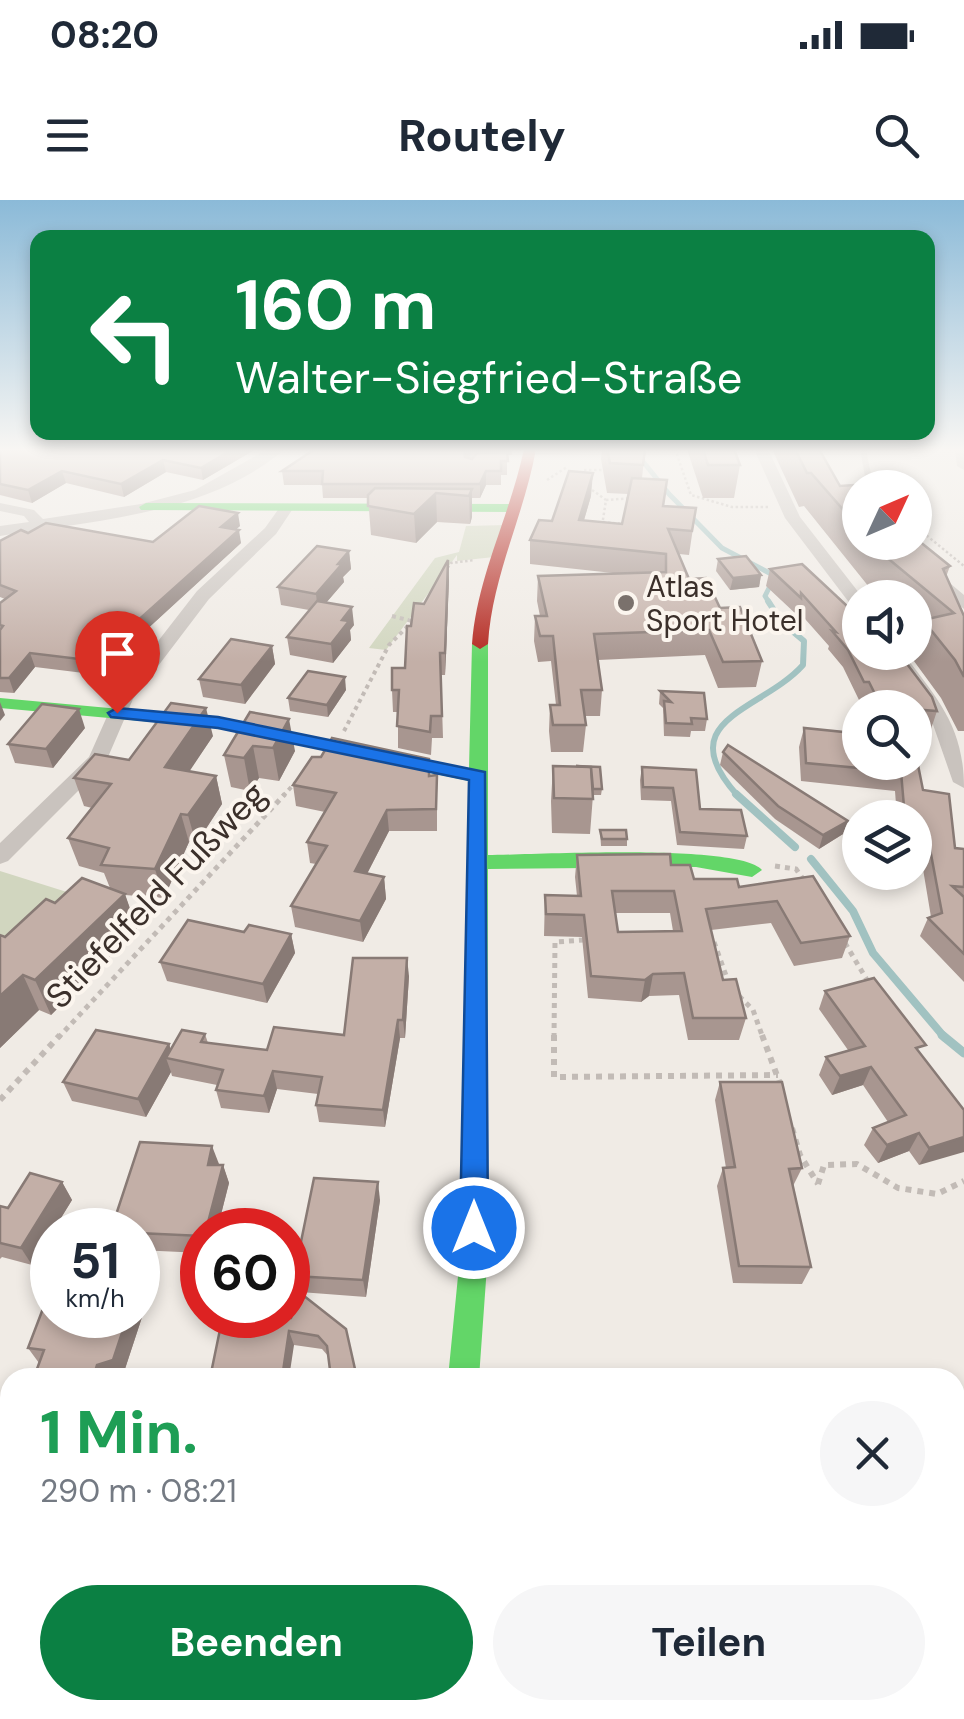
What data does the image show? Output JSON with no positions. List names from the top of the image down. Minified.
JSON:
{"streets":{"path":["Stiefelfeld Fußweg"]},"places":["Atlas Sport Hotel"],"north":"top right","page":{"status":"08:20","header":"Routely","turn":["160 m","Walter-Siegfried-Straße"],"speed":"51 km/h","limit":"60","heading":["1 Min.","290 m · 08:21"],"buttons":["Beenden","Teilen"]}}
